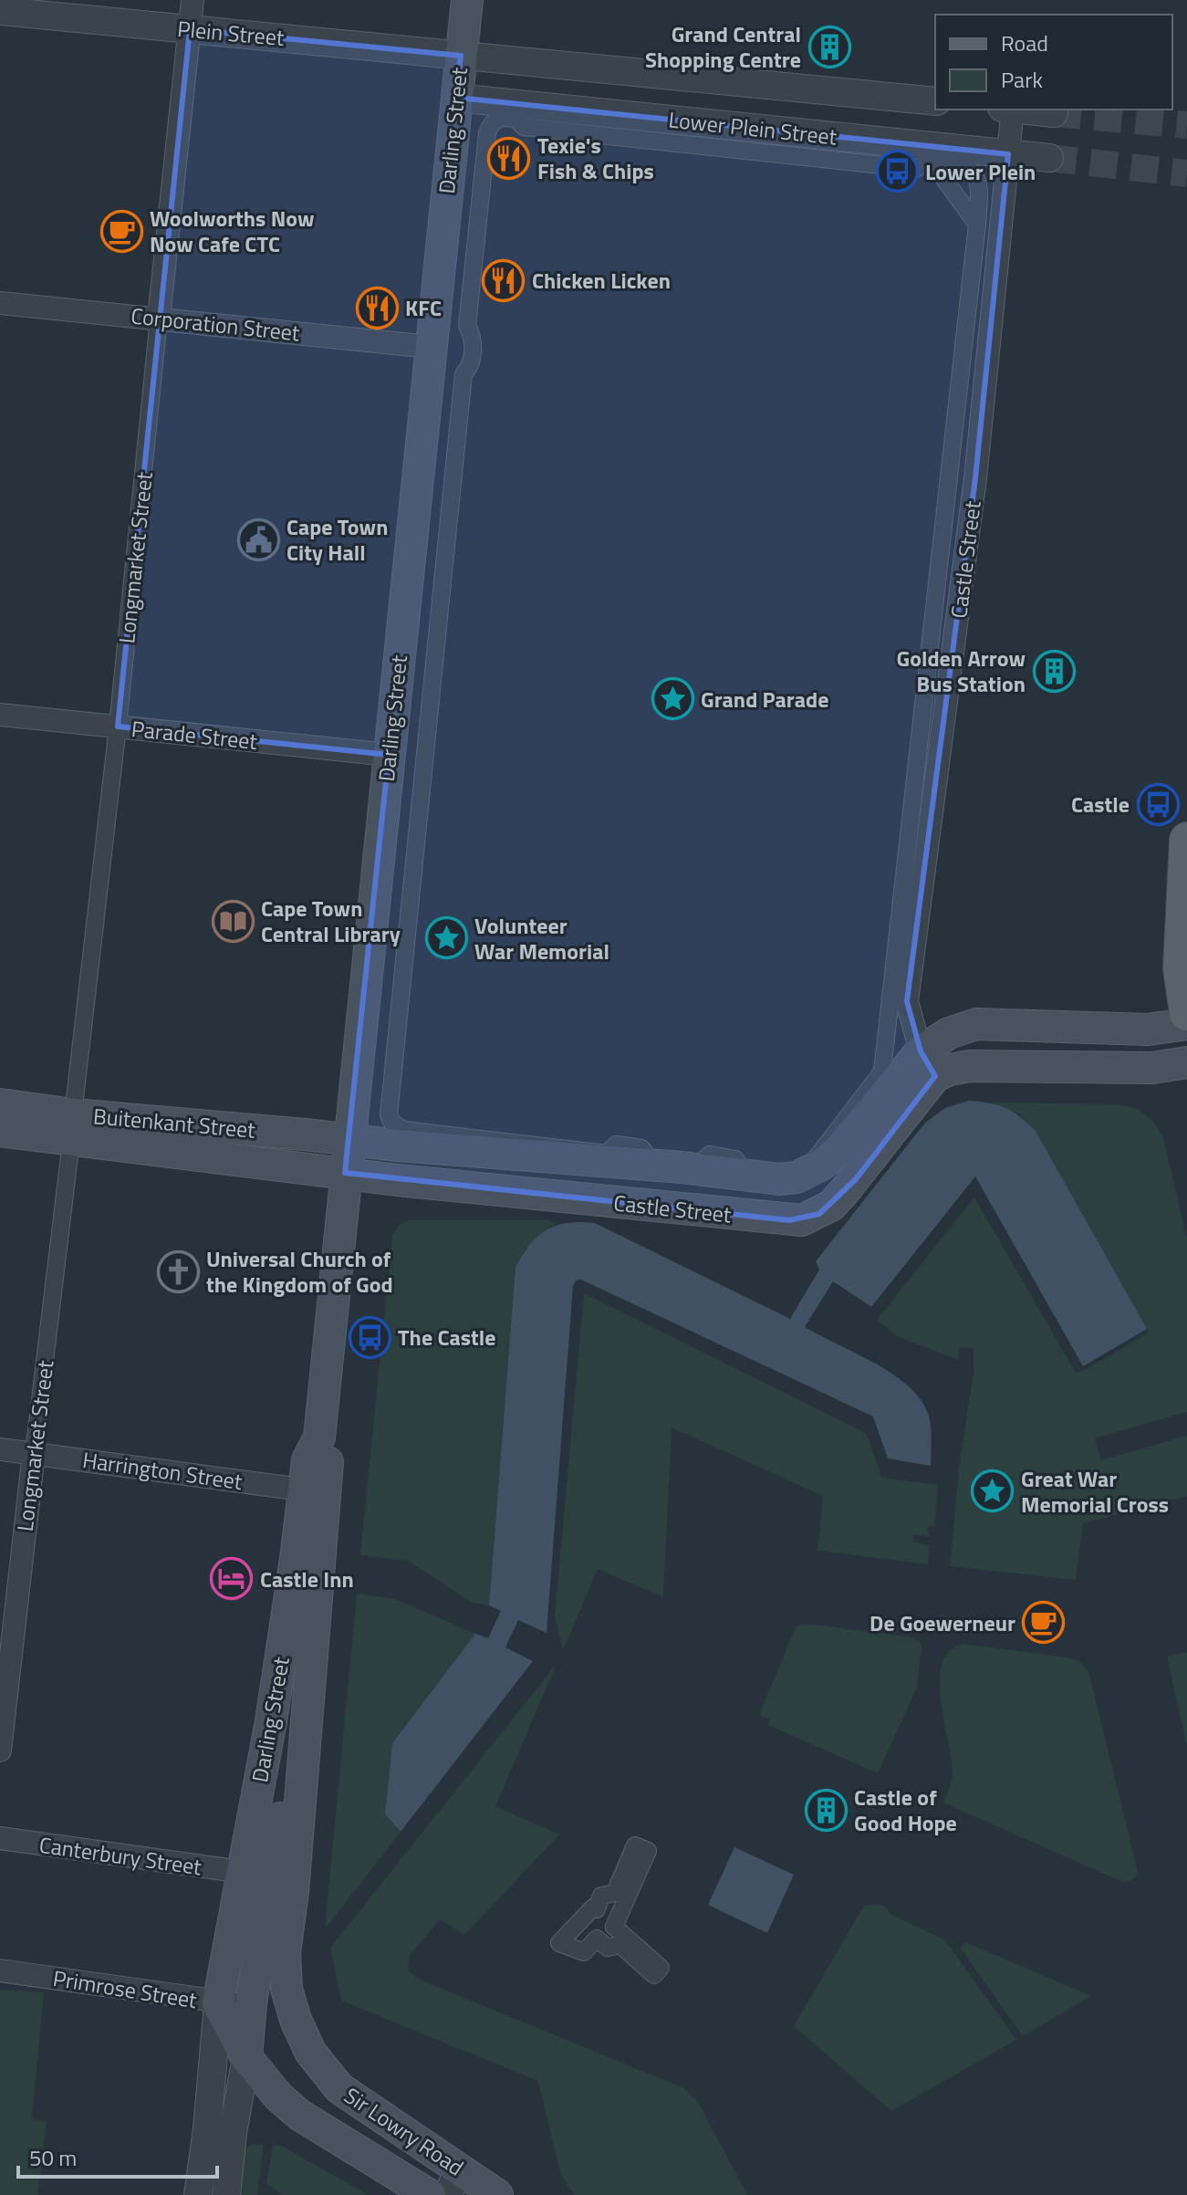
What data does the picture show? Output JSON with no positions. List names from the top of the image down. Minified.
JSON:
{"streets":{"main road":["Darling Street","Castle Street","Buitenkant Street","Sir Lowry Road"],"street":["Plein Street","Lower Plein Street","Corporation Street","Longmarket Street","Parade Street","Harrington Street","Canterbury Street","Primrose Street"]},"crossings":[["Plein Street","Lower Plein Street"],["Plein Street","Darling Street"],["Plein Street","Longmarket Street"],["Lower Plein Street","Darling Street"],["Lower Plein Street","Castle Street"],["Darling Street","Corporation Street"],["Darling Street","Castle Street"],["Darling Street","Parade Street"],["Darling Street","Buitenkant Street"],["Darling Street","Harrington Street"],["Darling Street","Canterbury Street"],["Darling Street","Primrose Street"],["Darling Street","Sir Lowry Road"],["Corporation Street","Longmarket Street"],["Longmarket Street","Parade Street"],["Longmarket Street","Buitenkant Street"],["Longmarket Street","Harrington Street"],["Castle Street","Buitenkant Street"],["Primrose Street","Sir Lowry Road"]],"places":{"building":["Grand Central Shopping Centre","Golden Arrow Bus Station","Castle of Good Hope"],"restaurant":["Texie's Fish & Chips","Chicken Licken","KFC"],"bus stop":["Lower Plein","Castle","The Castle"],"cafe":["Woolworths Now Now Cafe CTC","De Goewerneur"],"public building":["Cape Town City Hall"],"place":["Grand Parade","Volunteer War Memorial","Great War Memorial Cross"],"library":["Cape Town Central Library"],"church":["Universal Church of the Kingdom of God"],"hotel":["Castle Inn"]},"legend":["Road","Park"],"scale_bar":"50 m"}
